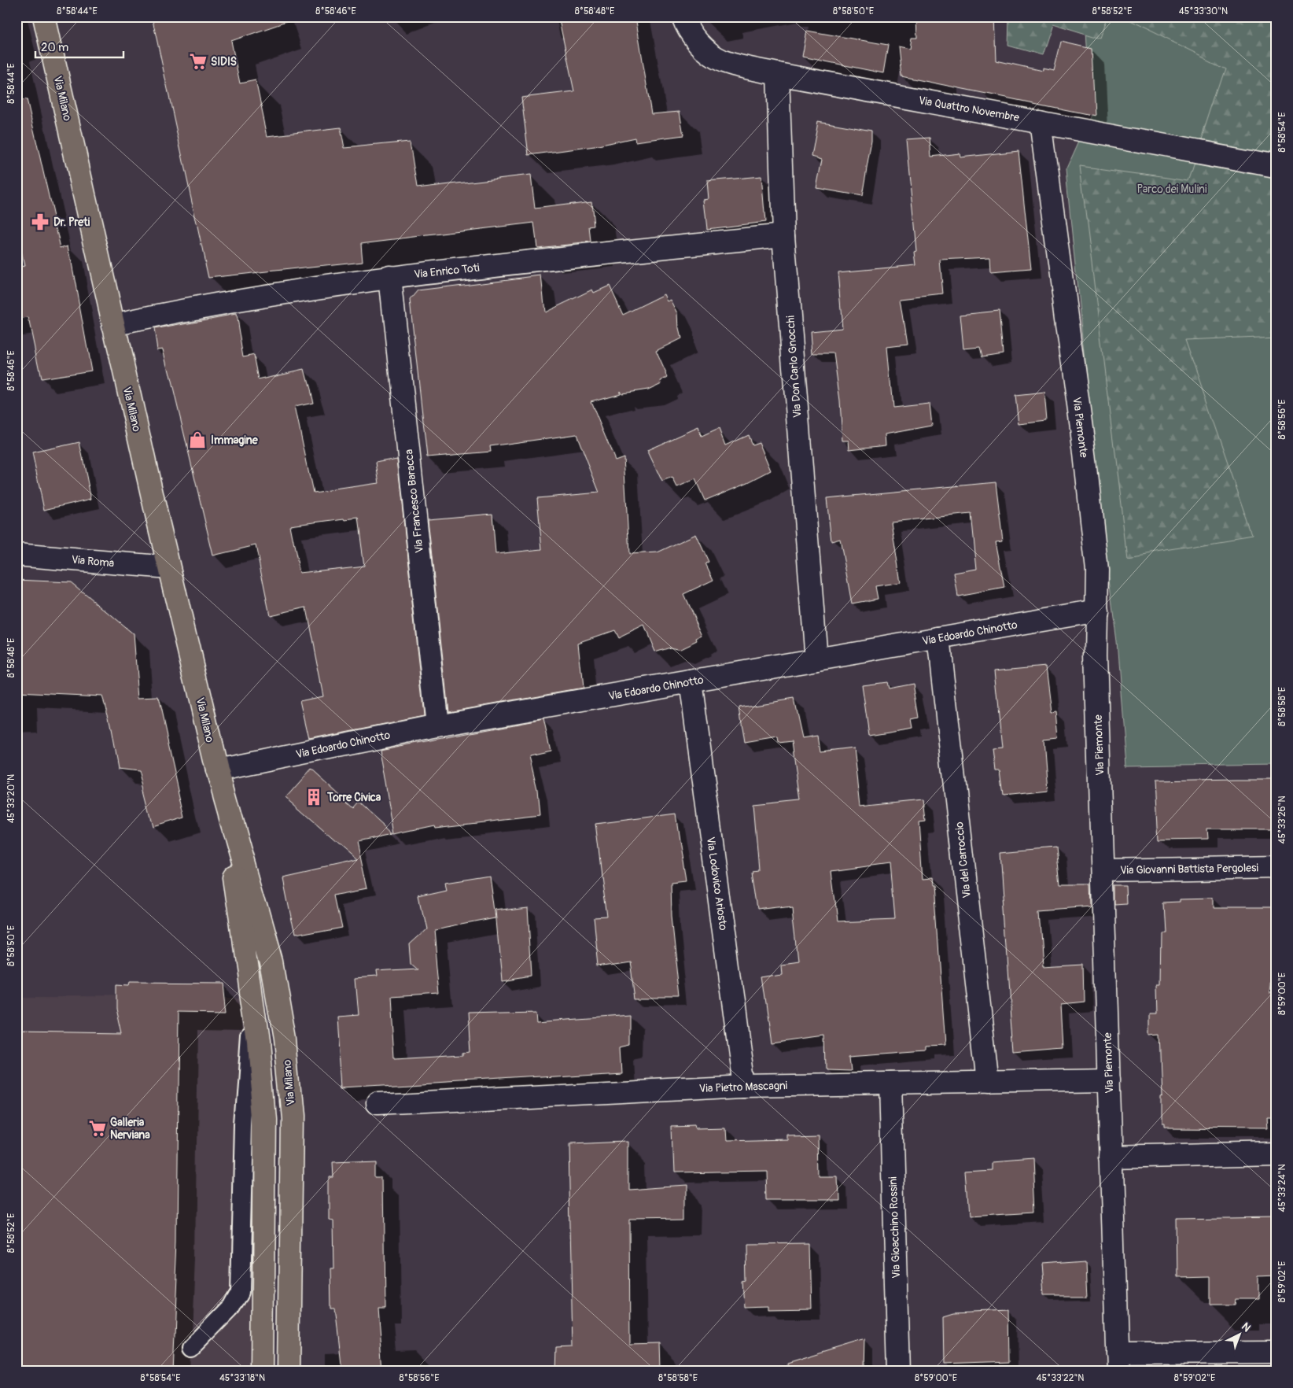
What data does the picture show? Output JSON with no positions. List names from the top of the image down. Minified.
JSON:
{"streets":{"main road":["Via Milano"],"street":["Via Quattro Novembre","Via Enrico Toti","Via Don Carlo Gnocchi","Via Piemonte","Via Francesco Baracca","Via Roma","Via Edoardo Chinotto","Via del Carroccio","Via Giovanni Battista Pergolesi","Via Lodovico Ariosto","Via Pietro Mascagni","Via Gioacchino Rossini"]},"crossings":[["Via Milano","Via Enrico Toti"],["Via Milano","Via Roma"],["Via Milano","Via Edoardo Chinotto"],["Via Quattro Novembre","Via Don Carlo Gnocchi"],["Via Quattro Novembre","Via Piemonte"],["Via Enrico Toti","Via Don Carlo Gnocchi"],["Via Enrico Toti","Via Francesco Baracca"],["Via Don Carlo Gnocchi","Via Edoardo Chinotto"],["Via Piemonte","Via Edoardo Chinotto"],["Via Piemonte","Via Giovanni Battista Pergolesi"],["Via Piemonte","Via Pietro Mascagni"],["Via Francesco Baracca","Via Edoardo Chinotto"],["Via Edoardo Chinotto","Via del Carroccio"],["Via Edoardo Chinotto","Via Lodovico Ariosto"],["Via del Carroccio","Via Pietro Mascagni"],["Via Lodovico Ariosto","Via Pietro Mascagni"],["Via Pietro Mascagni","Via Gioacchino Rossini"]],"parks":["Parco dei Mulini"],"places":{"supermarket":["SIDIS","Galleria Nerviana"],"pharmacy":["Dr. Preti"],"shop":["Immagine"],"building":["Torre Civica"]},"scale_bar":"20 m","north":"top right","coordinates":["8°58'44\"E","8°58'46\"E","8°58'48\"E","8°58'50\"E","8°58'52\"E","45°33'30\"N","8°58'54\"E","8°58'56\"E","8°58'58\"E","45°33'20\"N","45°33'26\"N","8°59'00\"E","45°33'24\"N","8°59'02\"E","45°33'18\"N","45°33'22\"N"]}
